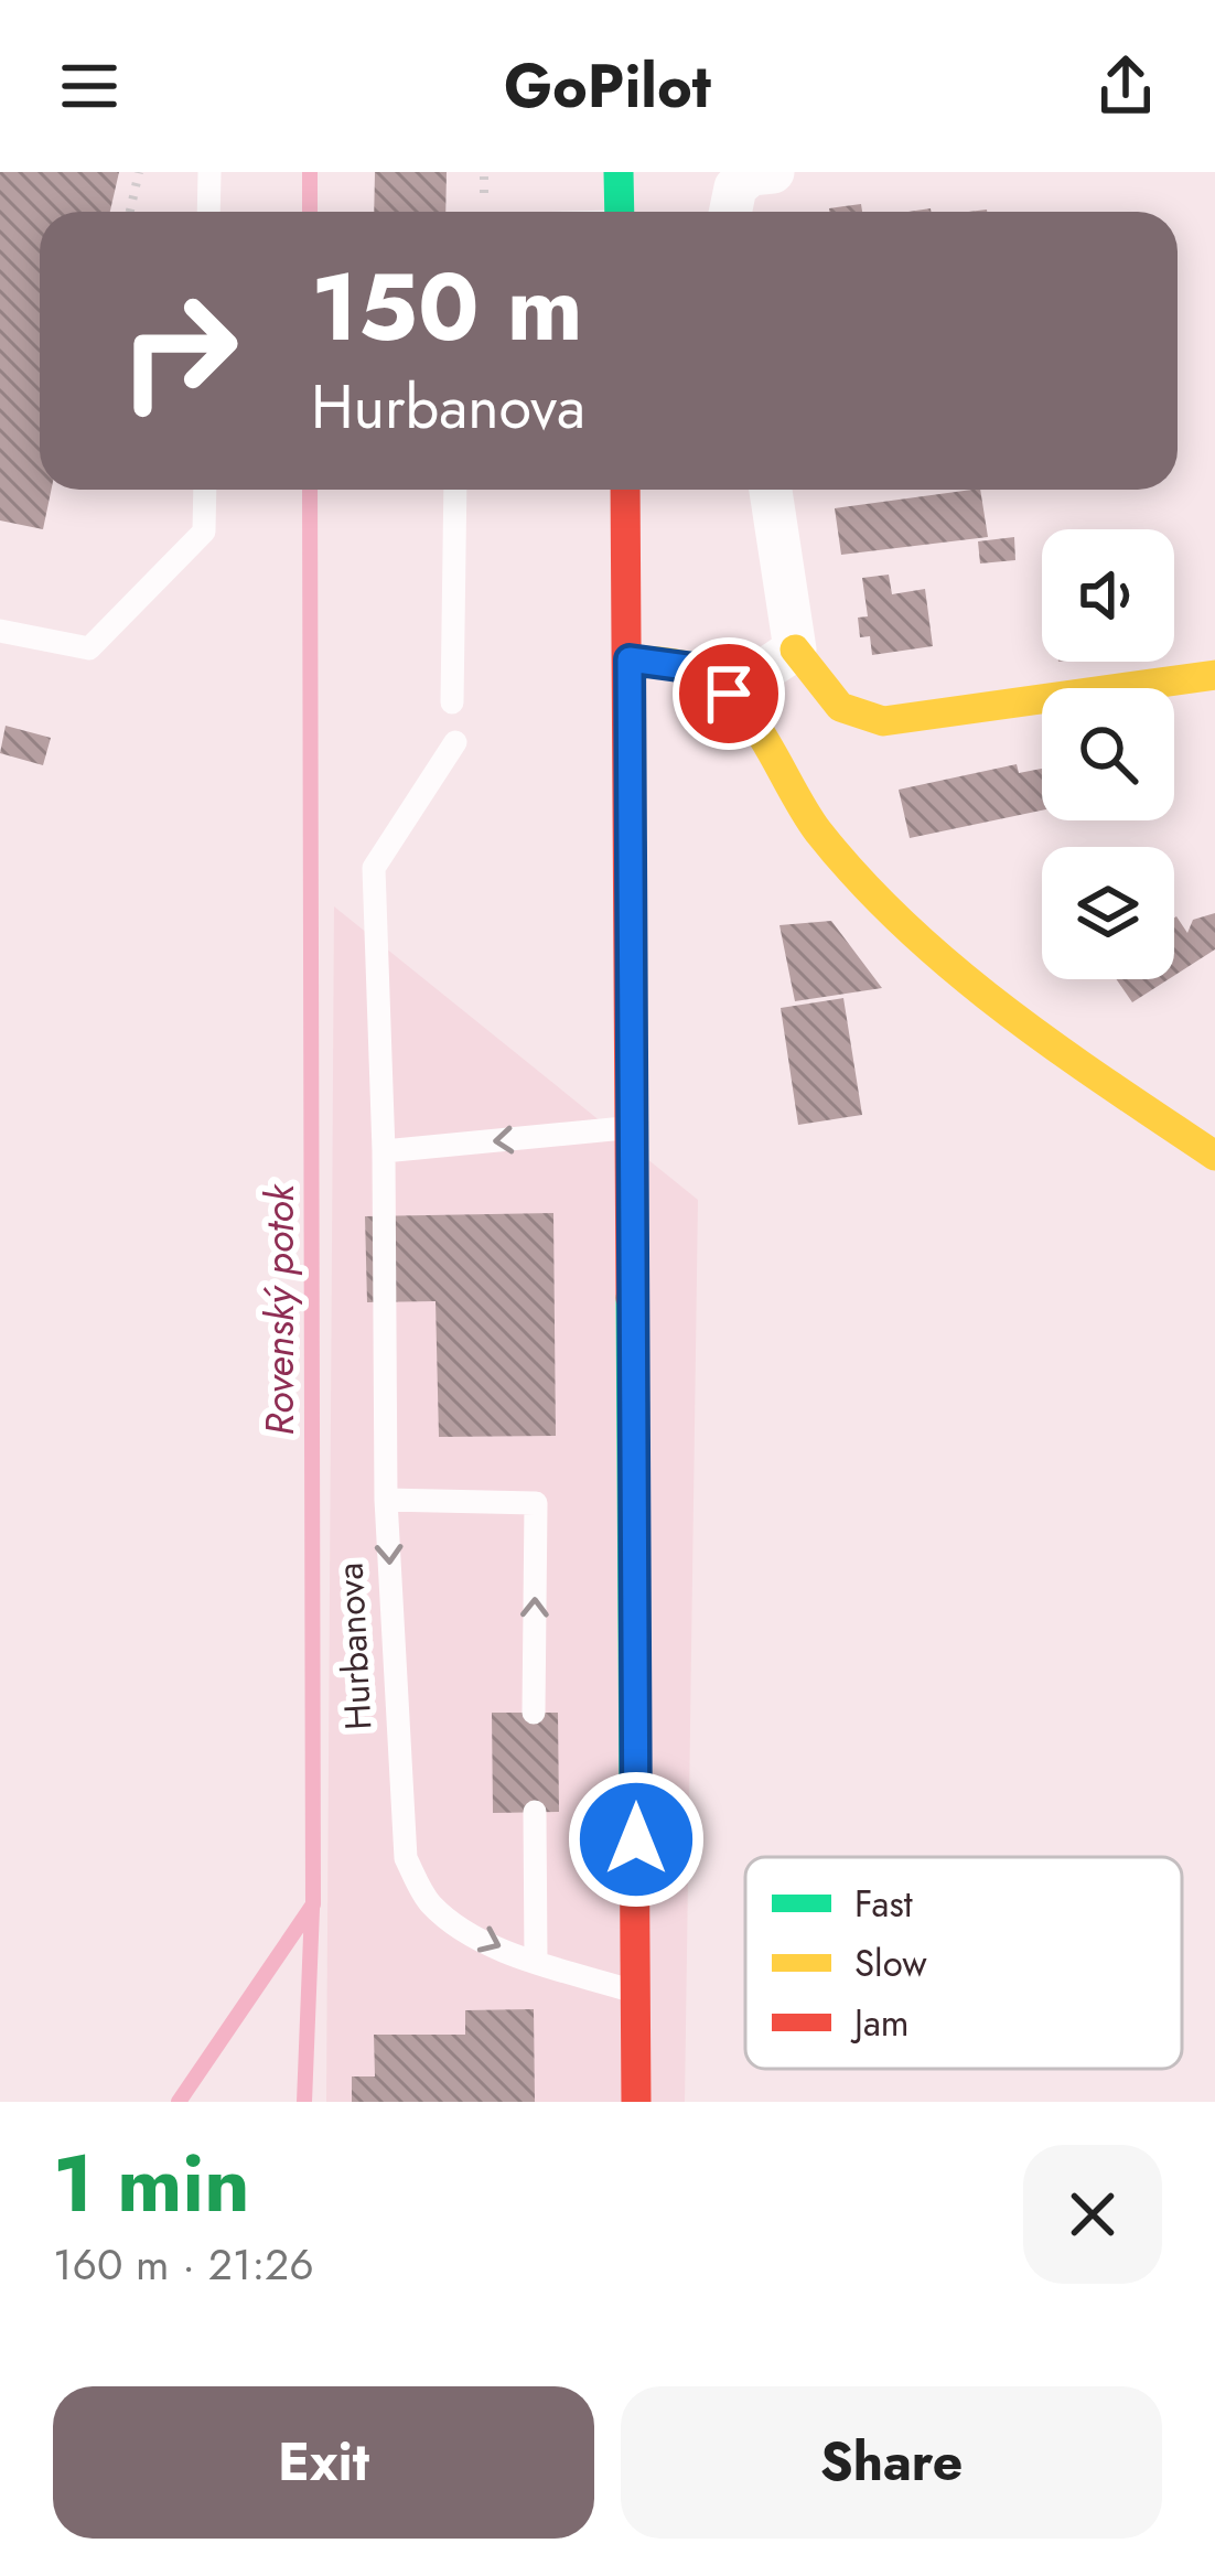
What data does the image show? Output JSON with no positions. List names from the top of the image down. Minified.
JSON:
{"streets":{"lane":["Hurbanova"]},"water":["Rovenský potok"],"legend":["Fast","Slow","Jam"],"page":{"header":"GoPilot","turn":["150 m","Hurbanova"],"heading":["1 min","160 m · 21:26"],"buttons":["Exit","Share"]}}
